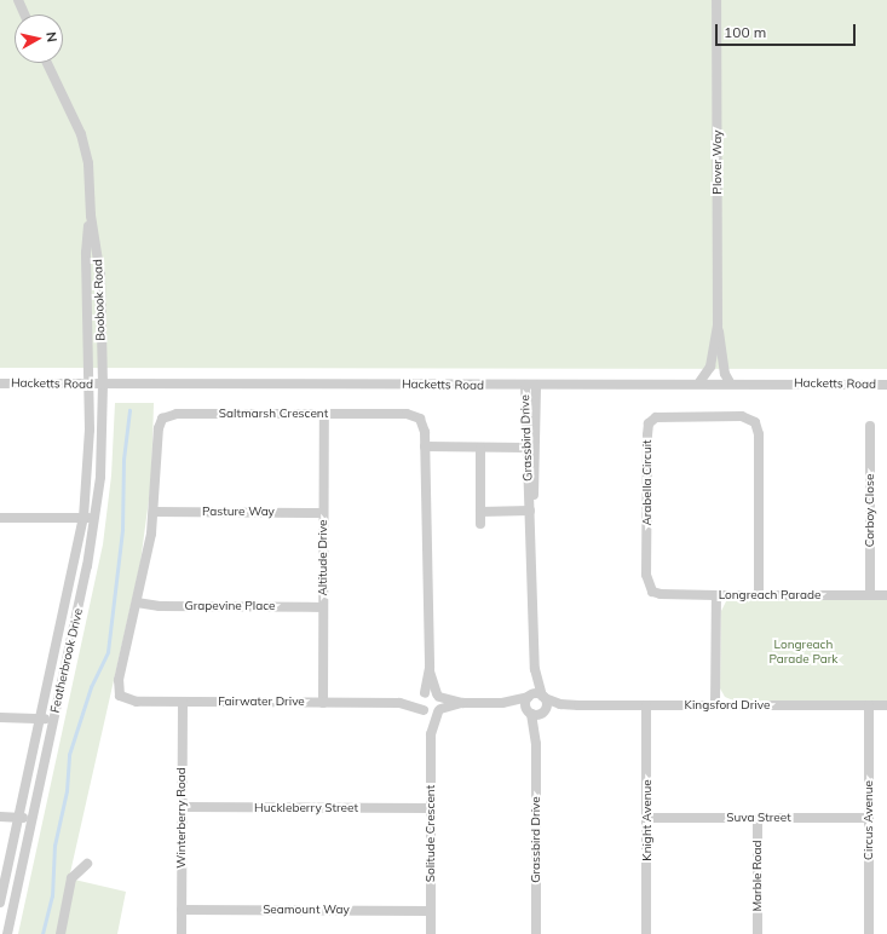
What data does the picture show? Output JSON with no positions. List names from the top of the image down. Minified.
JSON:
{"streets":{"street":["Plover Way","Boobook Road","Hacketts Road","Saltmarsh Crescent","Grassbird Drive","Arabella Circuit","Corboy Close","Pasture Way","Altitude Drive","Longreach Parade","Grapevine Place","Featherbrook Drive","Fairwater Drive","Kingsford Drive","Huckleberry Street","Winterberry Road","Suva Street","Knight Avenue","Circus Avenue","Solitude Crescent","Marble Road","Seamount Way"]},"crossings":[["Plover Way","Hacketts Road"],["Boobook Road","Hacketts Road"],["Boobook Road","Featherbrook Drive"],["Hacketts Road","Grassbird Drive"],["Hacketts Road","Featherbrook Drive"],["Saltmarsh Crescent","Pasture Way"],["Saltmarsh Crescent","Altitude Drive"],["Saltmarsh Crescent","Grapevine Place"],["Saltmarsh Crescent","Fairwater Drive"],["Grassbird Drive","Kingsford Drive"],["Arabella Circuit","Longreach Parade"],["Corboy Close","Longreach Parade"],["Pasture Way","Altitude Drive"],["Altitude Drive","Grapevine Place"],["Altitude Drive","Fairwater Drive"],["Fairwater Drive","Winterberry Road"],["Fairwater Drive","Solitude Crescent"],["Kingsford Drive","Knight Avenue"],["Kingsford Drive","Circus Avenue"],["Huckleberry Street","Winterberry Road"],["Huckleberry Street","Solitude Crescent"],["Winterberry Road","Seamount Way"],["Suva Street","Knight Avenue"],["Suva Street","Circus Avenue"],["Suva Street","Marble Road"],["Solitude Crescent","Seamount Way"]],"parks":["Longreach Parade Park"],"scale_bar":"100 m","north":"right"}
